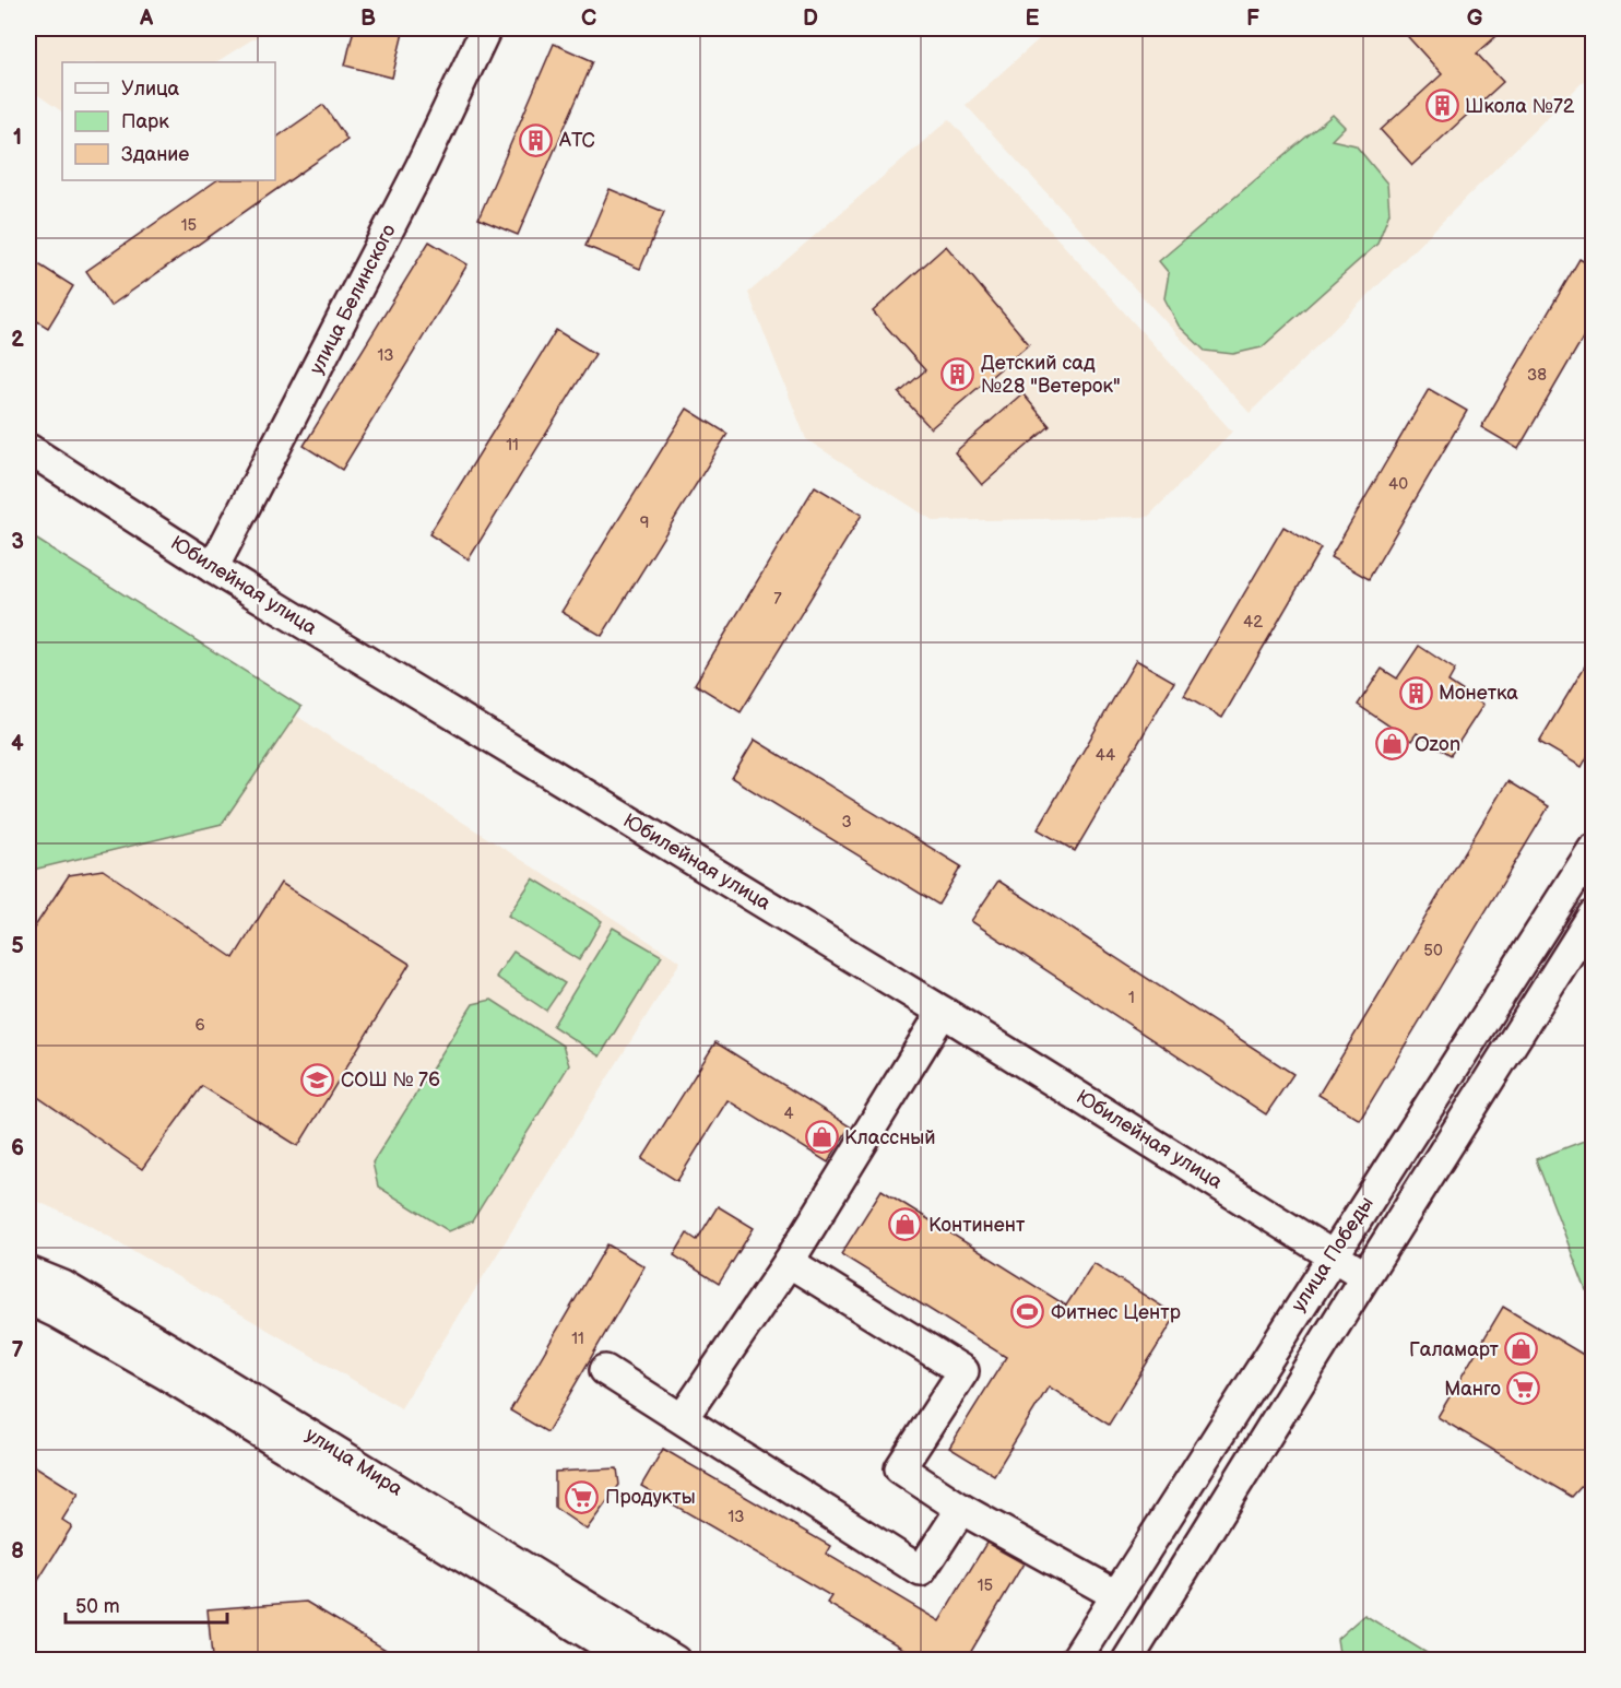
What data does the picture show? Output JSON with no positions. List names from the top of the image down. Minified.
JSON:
{"streets":{"street":["улица Белинского","Юбилейная улица","улица Победы","улица Мира"]},"crossings":[["улица Белинского","Юбилейная улица"],["Юбилейная улица","улица Победы"]],"places":{"building":["Школа №72","АТС","Детский сад №28 \"Ветерок\"","Монетка"],"shop":["Ozon","Классный","Континент","Галамарт"],"school or university":["СОШ № 76"],"sports":["Фитнес Центр"],"supermarket":["Манго","Продукты"]},"house_numbers":["15","13","38","11","40","9","7","42","44","3","50","1","6","4","11","13","15"],"legend":["Улица","Парк","Здание"],"scale_bar":"50 m","grid":{"columns":["A","B","C","D","E","F","G"],"rows":["1","2","3","4","5","6","7","8"]}}
